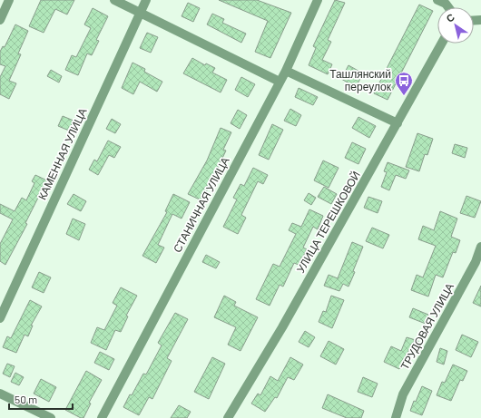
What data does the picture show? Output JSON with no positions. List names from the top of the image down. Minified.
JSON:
{"streets":{"street":["КАМЕННАЯ УЛИЦА","СТАНИЧНАЯ УЛИЦА","УЛИЦА ТЕРЕШКОВОЙ","ТРУДОВАЯ УЛИЦА"]},"places":{"bus stop":["Ташлянский переулок"]},"scale_bar":"50 m","north":"top left"}
